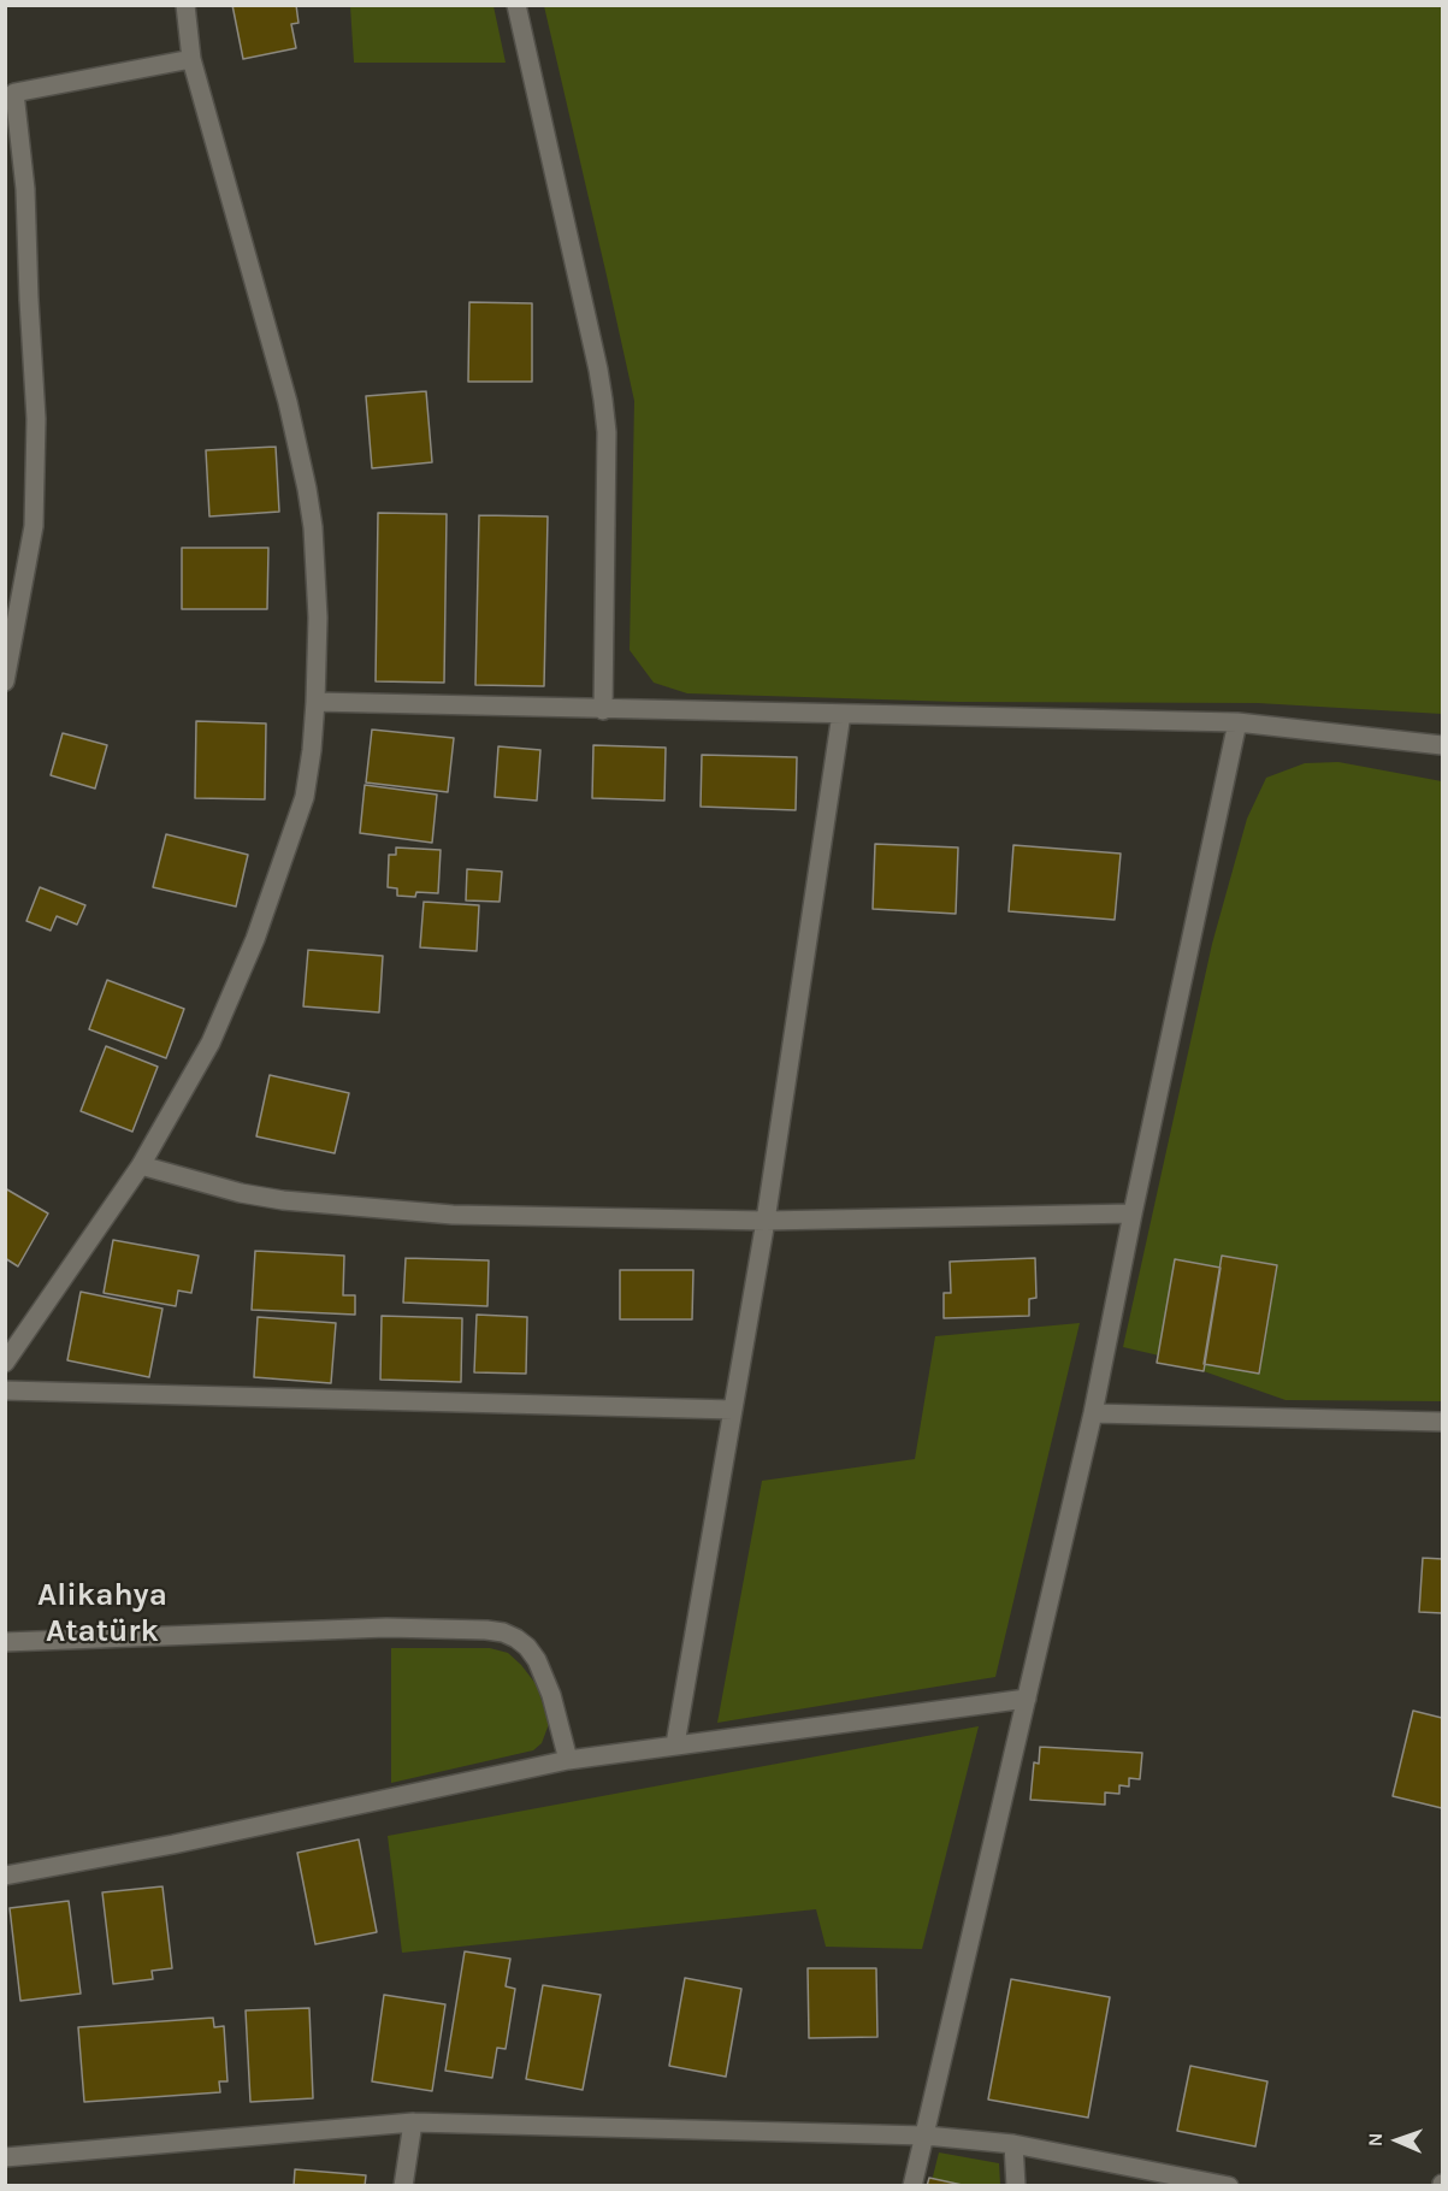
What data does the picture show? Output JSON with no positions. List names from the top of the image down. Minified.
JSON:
{"districts":["Alikahya Atatürk"],"north":"left"}
